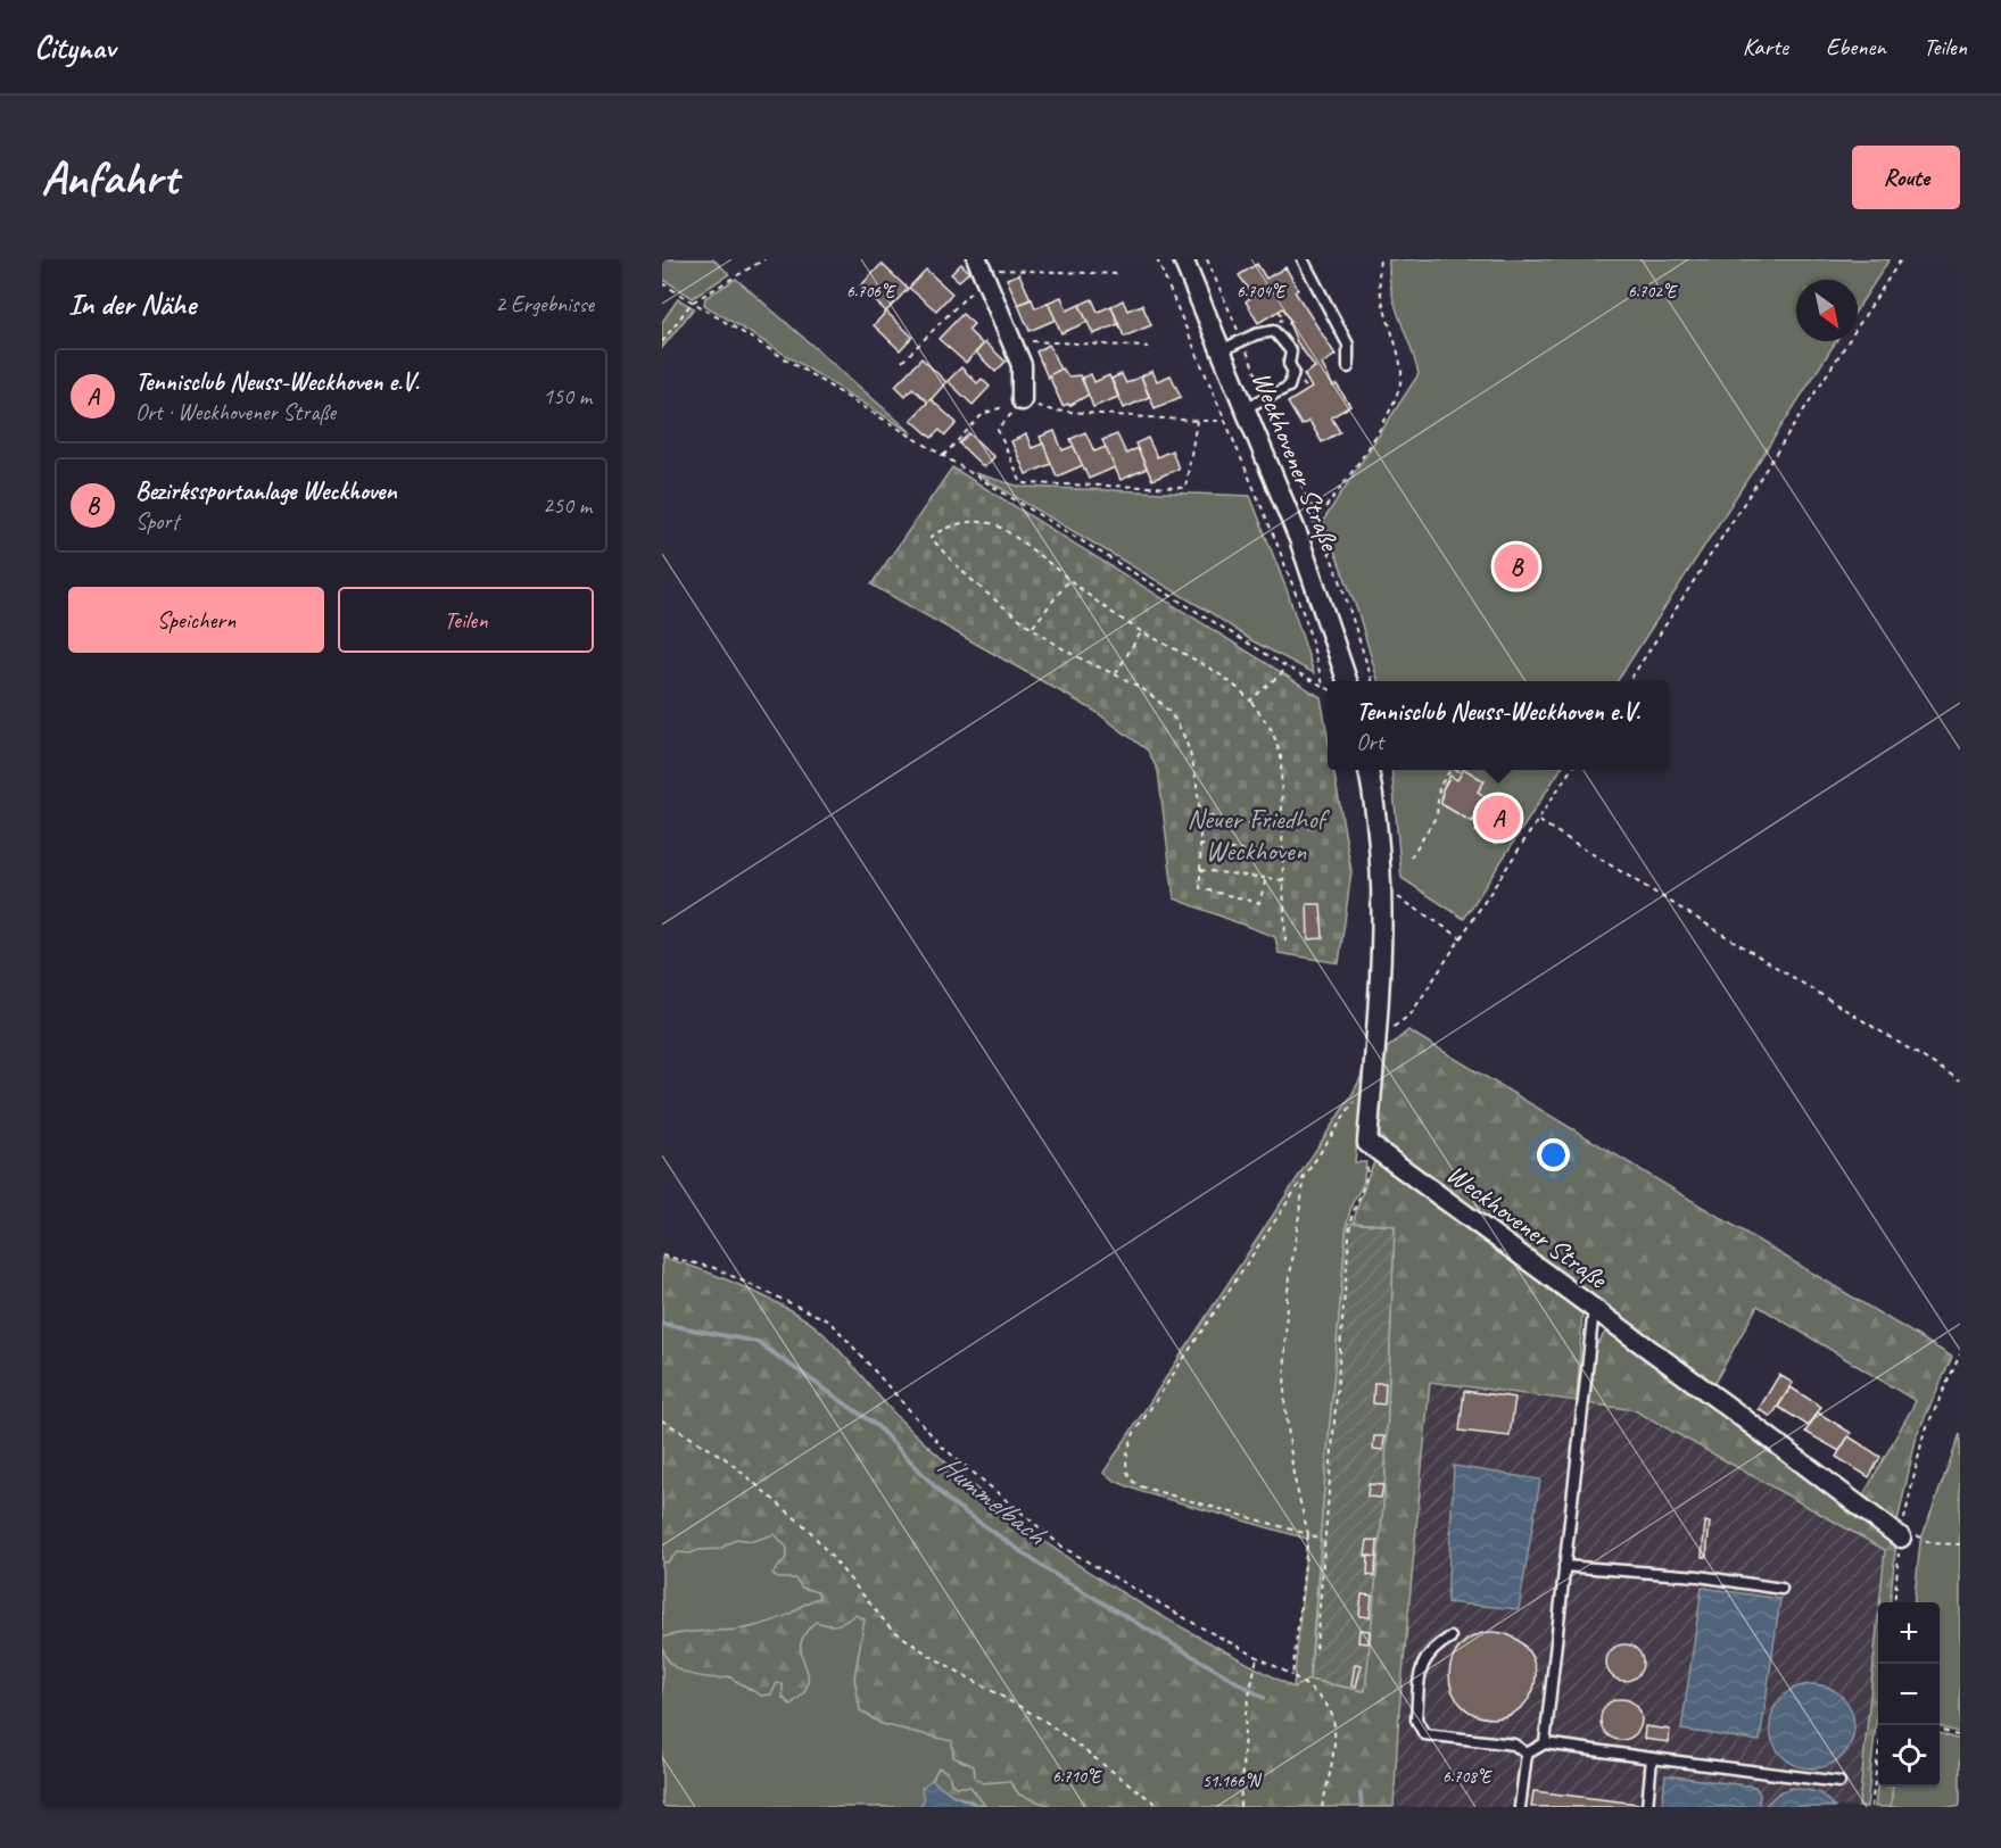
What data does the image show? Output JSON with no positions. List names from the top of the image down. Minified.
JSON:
{"streets":{"street":["Weckhovener Straße"]},"water":["Hummelbach"],"parks":["Neuer Friedhof Weckhoven"],"north":"bottom right","page":{"header":"Citynav","nav":["Karte","Ebenen","Teilen"],"buttons":["Route",["Speichern","Teilen"]],"title":"Anfahrt","heading":["In der Nähe","2 Ergebnisse"],"list":[{"mark":"A","name":"Tennisclub Neuss-Weckhoven e.V.","note":"Ort · Weckhovener Straße","value":"150 m"},{"mark":"B","name":"Bezirkssportanlage Weckhoven","note":"Sport","value":"250 m"}],"pins":["B","A"],"popup":["Tennisclub Neuss-Weckhoven e.V.","Ort"],"map_buttons":["+","−"]},"coordinates":["6.706°E","6.704°E","6.702°E","6.710°E","6.708°E","51.166°N"]}
